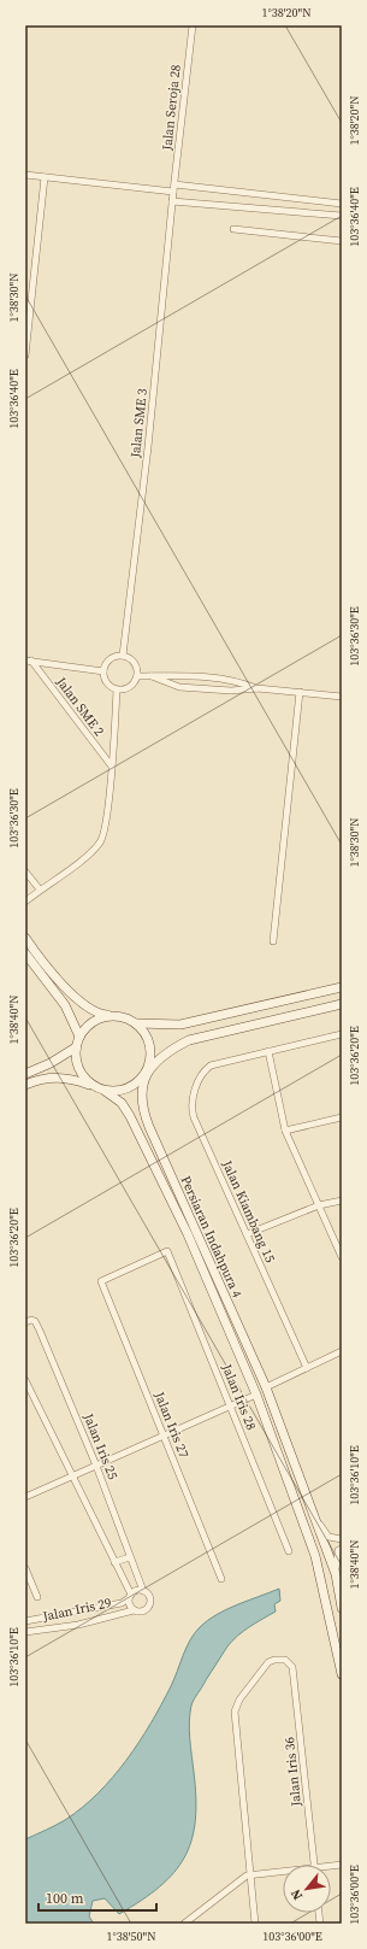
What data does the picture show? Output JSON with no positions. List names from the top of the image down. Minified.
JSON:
{"streets":{"street":["Jalan Seroja 28","Jalan SME 3","Jalan SME 2","Jalan Kiambang 15","Persiaran Indahpura 4","Jalan Iris 28","Jalan Iris 27","Jalan Iris 25","Jalan Iris 29","Jalan Iris 36"]},"crossings":[["Jalan Seroja 28","Jalan SME 3"],["Jalan Iris 28","Jalan Iris 27"],["Jalan Iris 25","Jalan Iris 29"]],"scale_bar":"100 m","north":"bottom left","coordinates":["1°38'20\"N","103°36'40\"E","1°38'30\"N","103°36'30\"E","1°38'40\"N","103°36'20\"E","103°36'10\"E","103°36'00\"E","1°38'50\"N"]}
